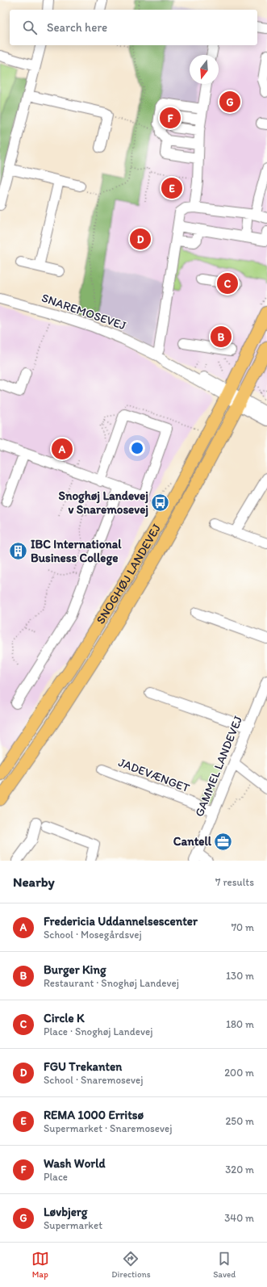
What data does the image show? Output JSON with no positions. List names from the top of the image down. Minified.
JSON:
{"streets":{"main road":["SNOGHØJ LANDEVEJ"],"street":["SNAREMOSEVEJ","GAMMEL LANDEVEJ","JADEVÆNGET"]},"crossings":[["SNAREMOSEVEJ","SNOGHØJ LANDEVEJ"],["GAMMEL LANDEVEJ","JADEVÆNGET"]],"places":{"bus stop":["Snoghøj Landevej v Snaremosevej"],"building":["IBC International Business College"],"office":["Cantell"]},"north":"bottom","page":{"search":"Search here","pins":["G","F","E","D","C","B","A"],"heading":["Nearby","7 results"],"list":[{"mark":"A","name":"Fredericia Uddannelsescenter","note":"School · Mosegårdsvej","value":"70 m"},{"mark":"B","name":"Burger King","note":"Restaurant · Snoghøj Landevej","value":"130 m"},{"mark":"C","name":"Circle K","note":"Place · Snoghøj Landevej","value":"180 m"},{"mark":"D","name":"FGU Trekanten","note":"School · Snaremosevej","value":"200 m"},{"mark":"E","name":"REMA 1000 Erritsø","note":"Supermarket · Snaremosevej","value":"250 m"},{"mark":"F","name":"Wash World","note":"Place","value":"320 m"},{"mark":"G","name":"Løvbjerg","note":"Supermarket","value":"340 m"}],"nav":["Map","Directions","Saved"]}}
